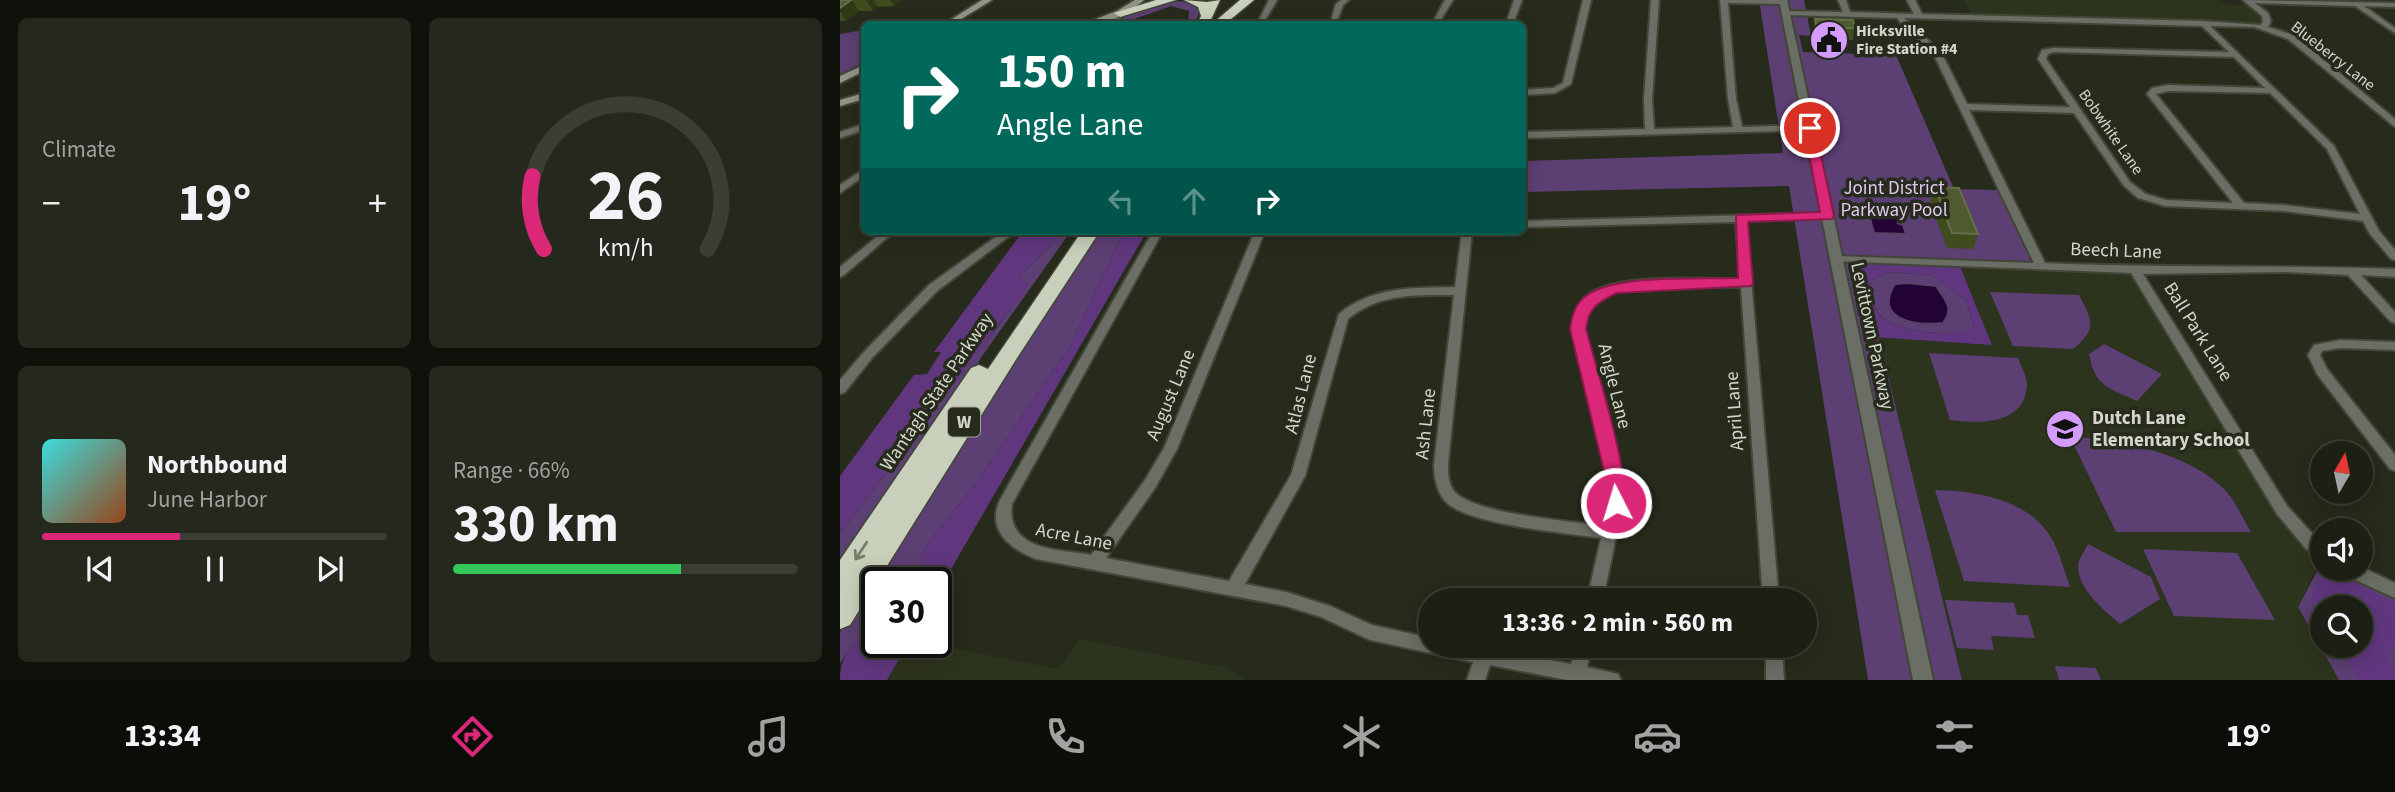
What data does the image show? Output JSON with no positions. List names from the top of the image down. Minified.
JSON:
{"streets":{"highway":["Wantagh State Parkway","W"],"street":["Blueberry Lane","Bobwhite Lane","Beech Lane","Ball Park Lane","Levittown Parkway","Angle Lane","Atlas Lane","August Lane","April Lane","Ash Lane","Acre Lane"]},"crossings":[["Blueberry Lane","Levittown Parkway"],["Beech Lane","Ball Park Lane"],["Beech Lane","Levittown Parkway"],["Angle Lane","April Lane"],["Angle Lane","Ash Lane"],["Atlas Lane","Ash Lane"],["Atlas Lane","Acre Lane"],["August Lane","Acre Lane"]],"parks":["Joint District Parkway Pool"],"places":{"public building":["Hicksville Fire Station #4"],"school or university":["Dutch Lane Elementary School"]},"north":"top","page":{"tile":["Climate",["Range · 66%","330 km"]],"turn":["150 m","Angle Lane"],"heat":["−","19°","+"],"song":["Northbound","June Harbor"],"limit":"30","trip":"13:36 · 2 min · 560 m","tabs":["13:34","19°"],"gauge":["26","km/h"]}}
